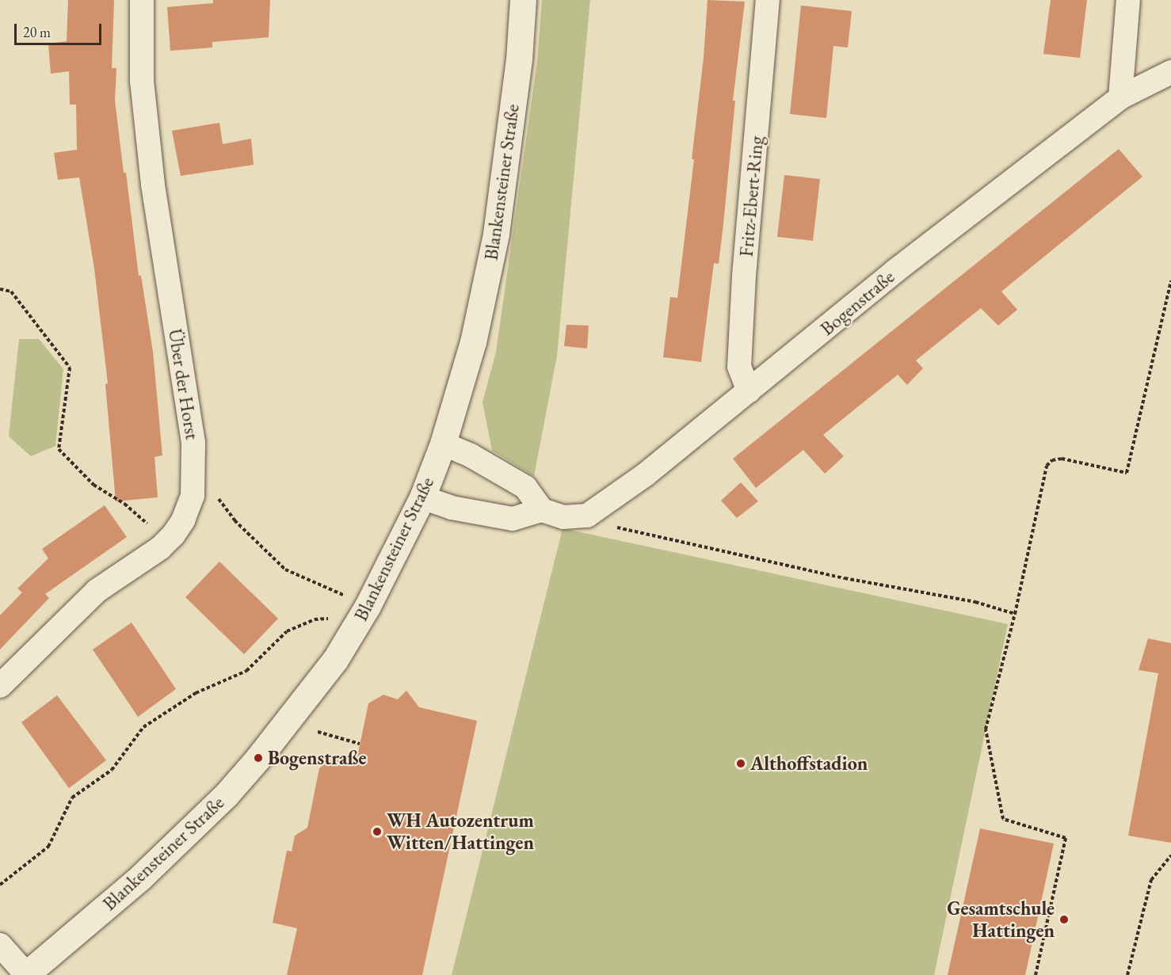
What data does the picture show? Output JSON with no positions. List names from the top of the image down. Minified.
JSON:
{"streets":{"main road":["Blankensteiner Straße"],"street":["Fritz-Ebert-Ring","Bogenstraße","Über der Horst"]},"crossings":[["Fritz-Ebert-Ring","Bogenstraße"]],"places":["Bogenstraße","Althoffstadion","WH Autozentrum Witten/Hattingen","Gesamtschule Hattingen"],"scale_bar":"20 m"}
